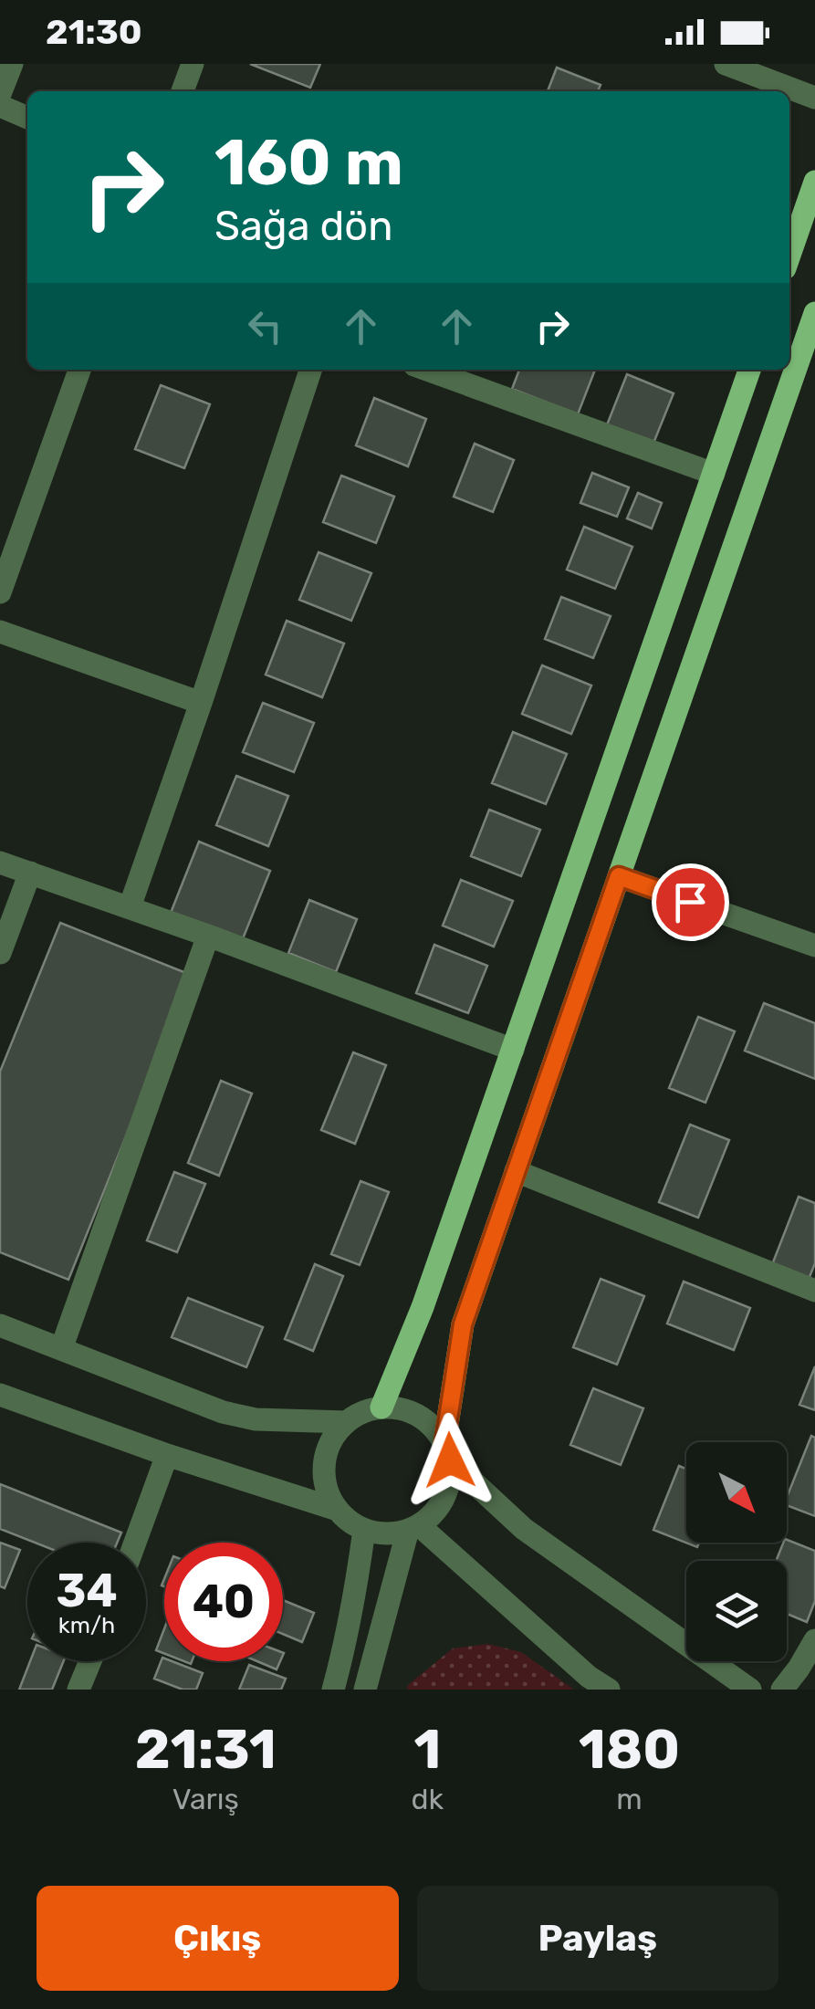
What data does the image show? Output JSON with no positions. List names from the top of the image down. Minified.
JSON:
{"north":"bottom right","page":{"status":"21:30","turn":["160 m","Sağa dön"],"speed":"34 km/h","limit":"40","eta":["21:31","Varış","1","dk","180","m"],"buttons":["Çıkış","Paylaş"]}}
